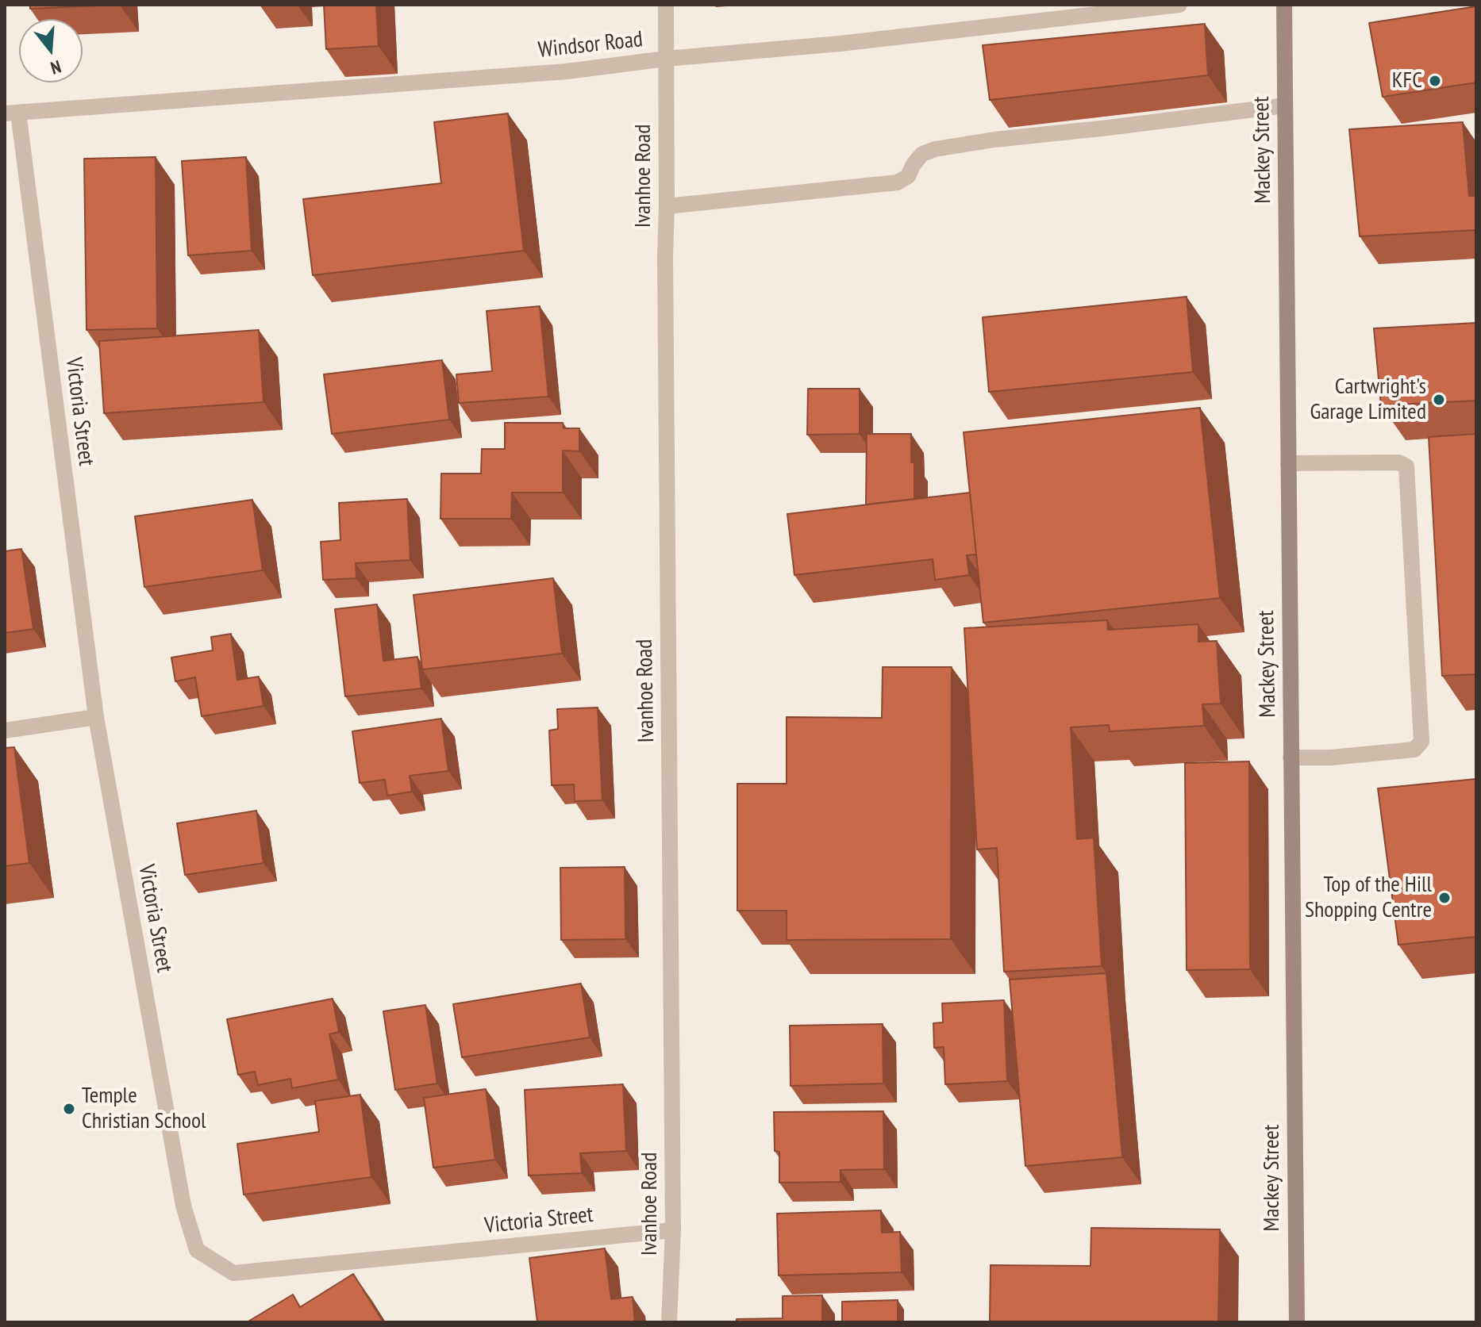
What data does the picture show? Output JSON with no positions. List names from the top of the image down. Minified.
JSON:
{"streets":{"main road":["Mackey Street"],"street":["Windsor Road","Ivanhoe Road","Victoria Street"]},"crossings":[["Windsor Road","Ivanhoe Road"],["Windsor Road","Victoria Street"],["Ivanhoe Road","Victoria Street"]],"places":["KFC","Cartwright's Garage Limited","Top of the Hill Shopping Centre","Temple Christian School"],"north":"bottom"}
